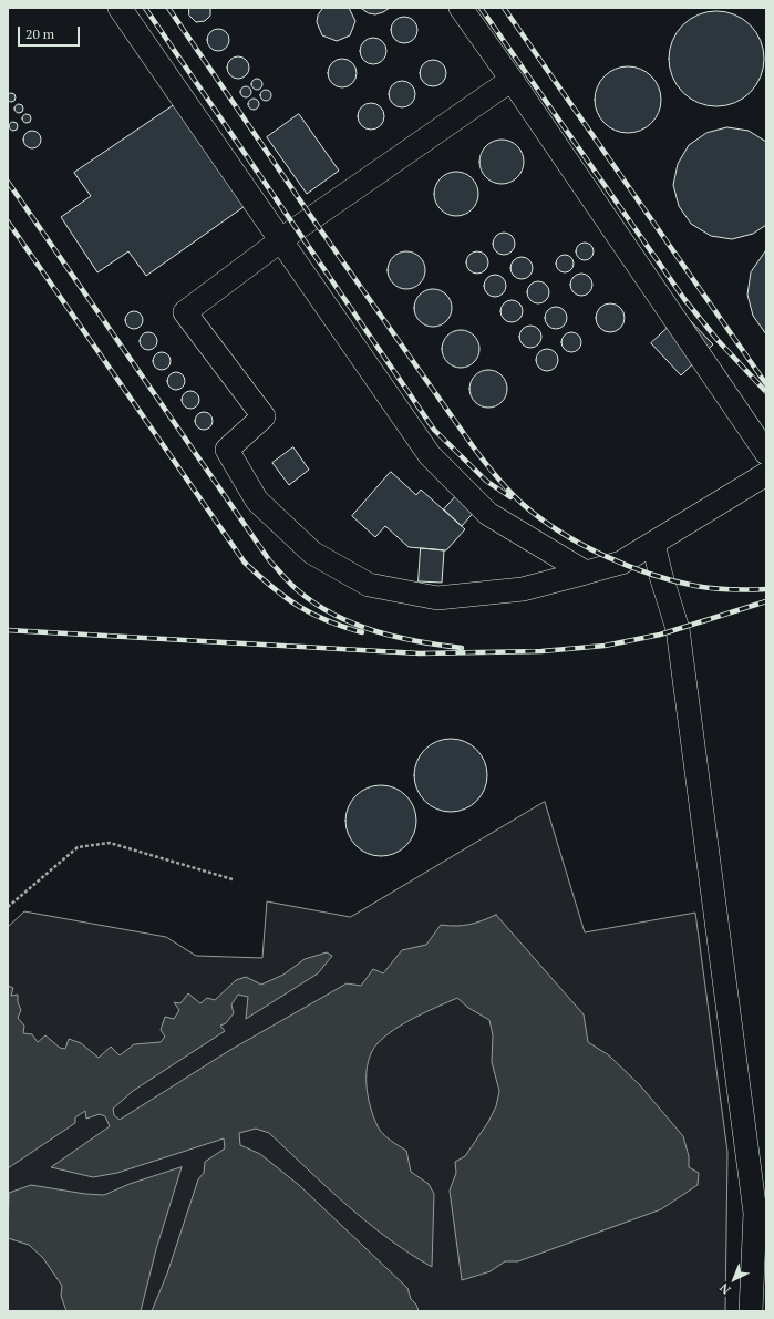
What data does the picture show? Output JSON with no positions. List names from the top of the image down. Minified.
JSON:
{"scale_bar":"20 m","north":"bottom left"}
